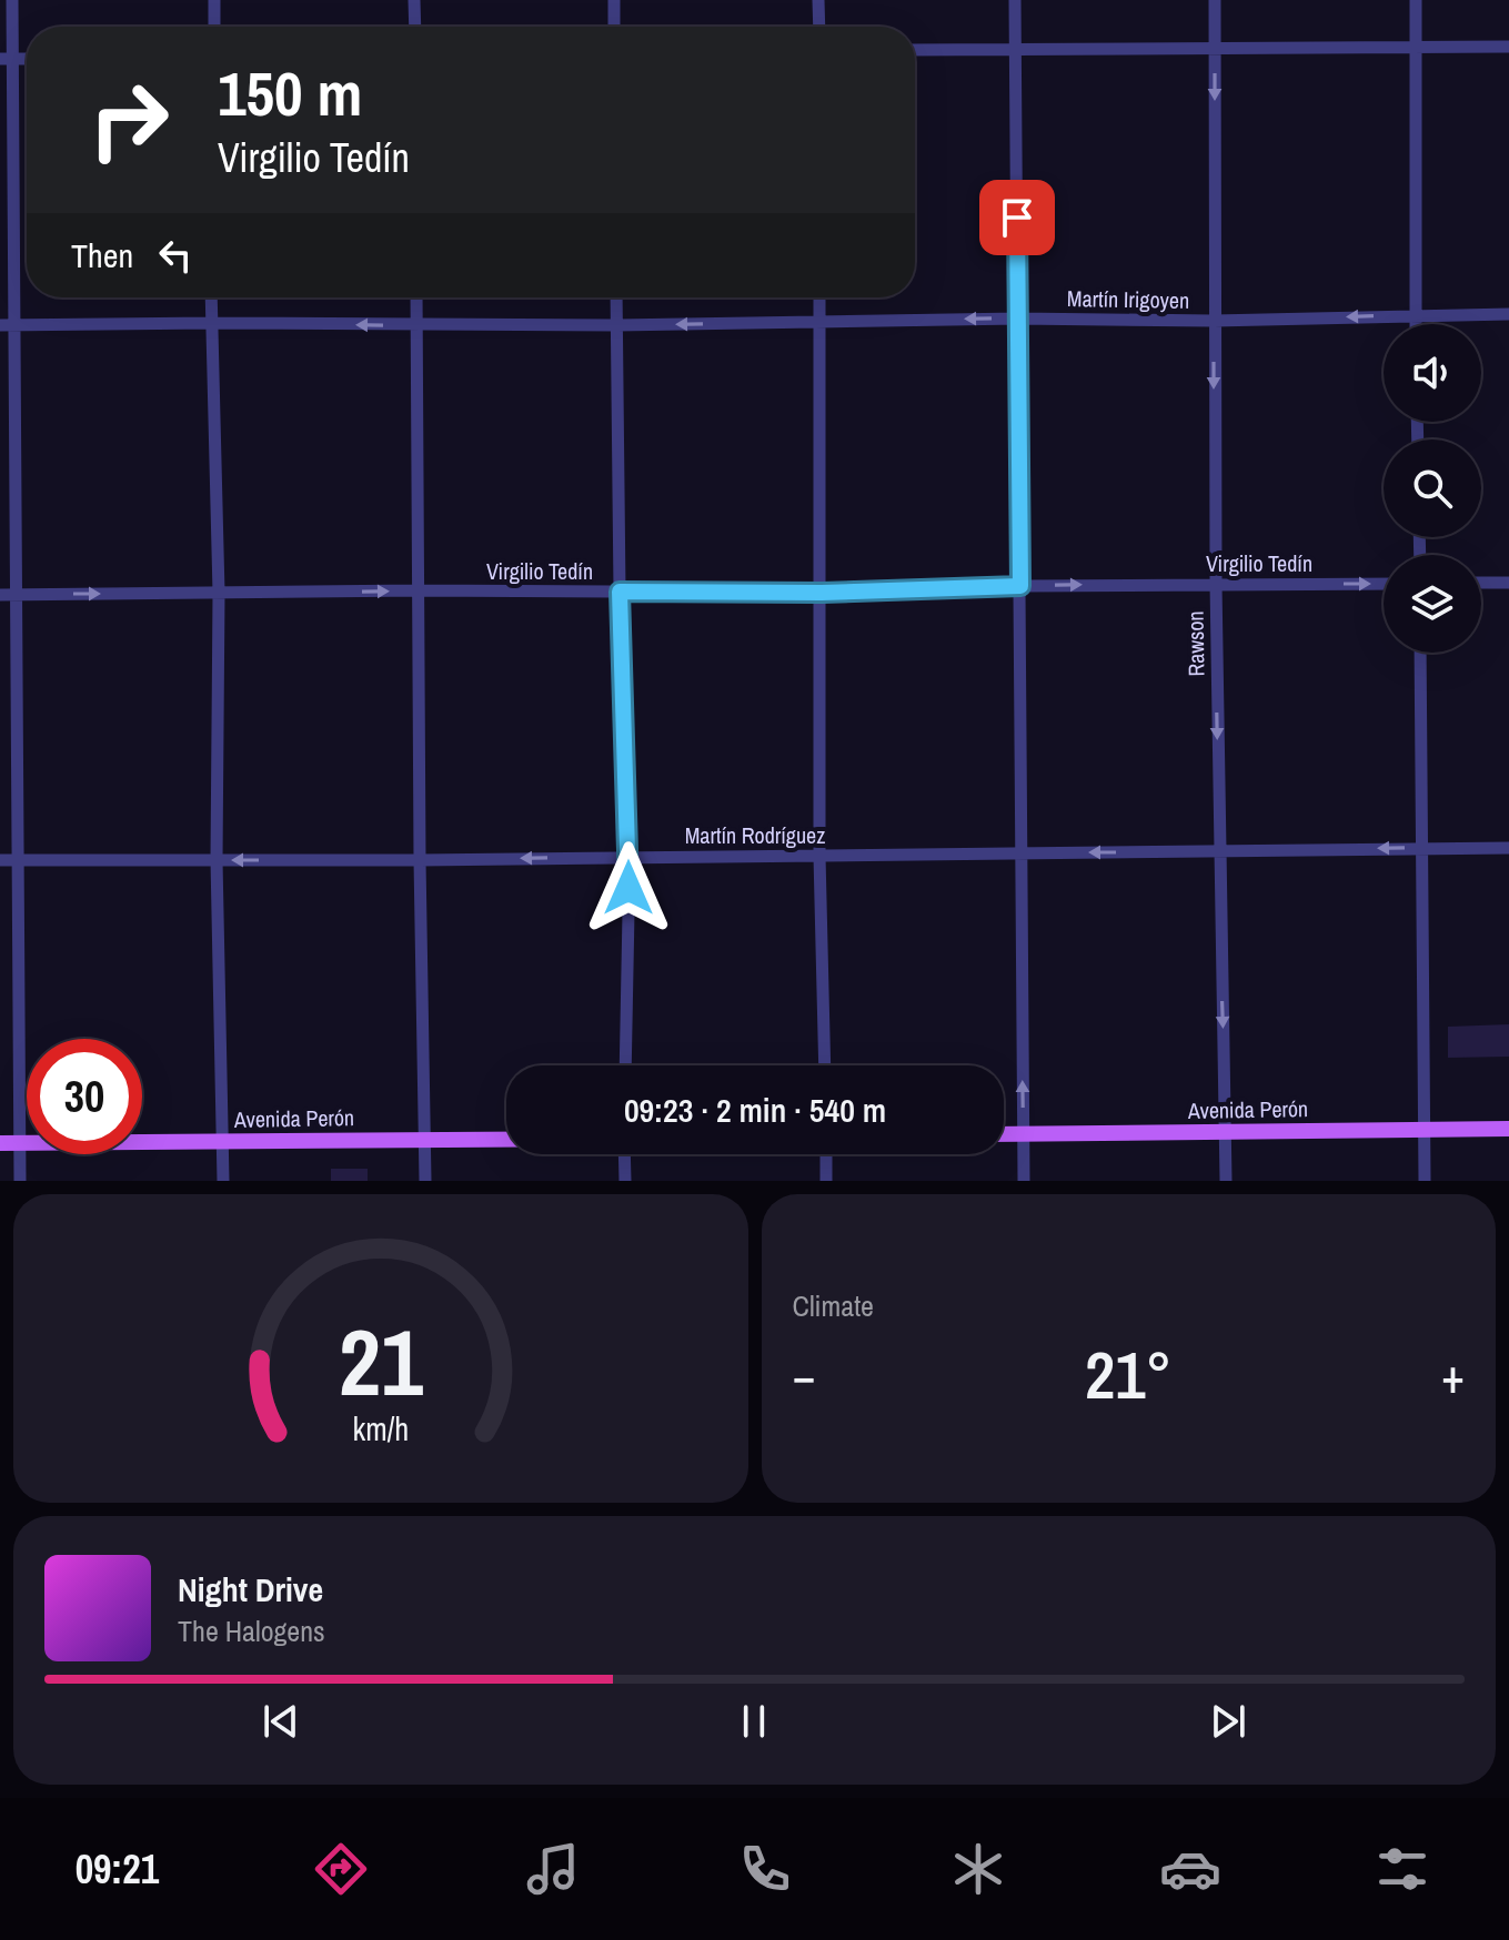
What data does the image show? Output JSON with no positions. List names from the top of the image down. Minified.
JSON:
{"streets":{"main road":["Avenida Perón"],"street":["Martín Irigoyen","Virgilio Tedín","Rawson","Martín Rodríguez"]},"crossings":[["Martín Irigoyen","Rawson"],["Virgilio Tedín","Rawson"],["Rawson","Martín Rodríguez"],["Rawson","Avenida Perón"]],"one_way":["Martín Irigoyen","Virgilio Tedín","Rawson","Martín Rodríguez"],"page":{"turn":["150 m","Virgilio Tedín"],"then":"Then","limit":"30","trip":"09:23 · 2 min · 540 m","tile":"Climate","heat":["−","21°","+"],"song":["Night Drive","The Halogens"],"tabs":"09:21","gauge":["21","km/h"]}}
